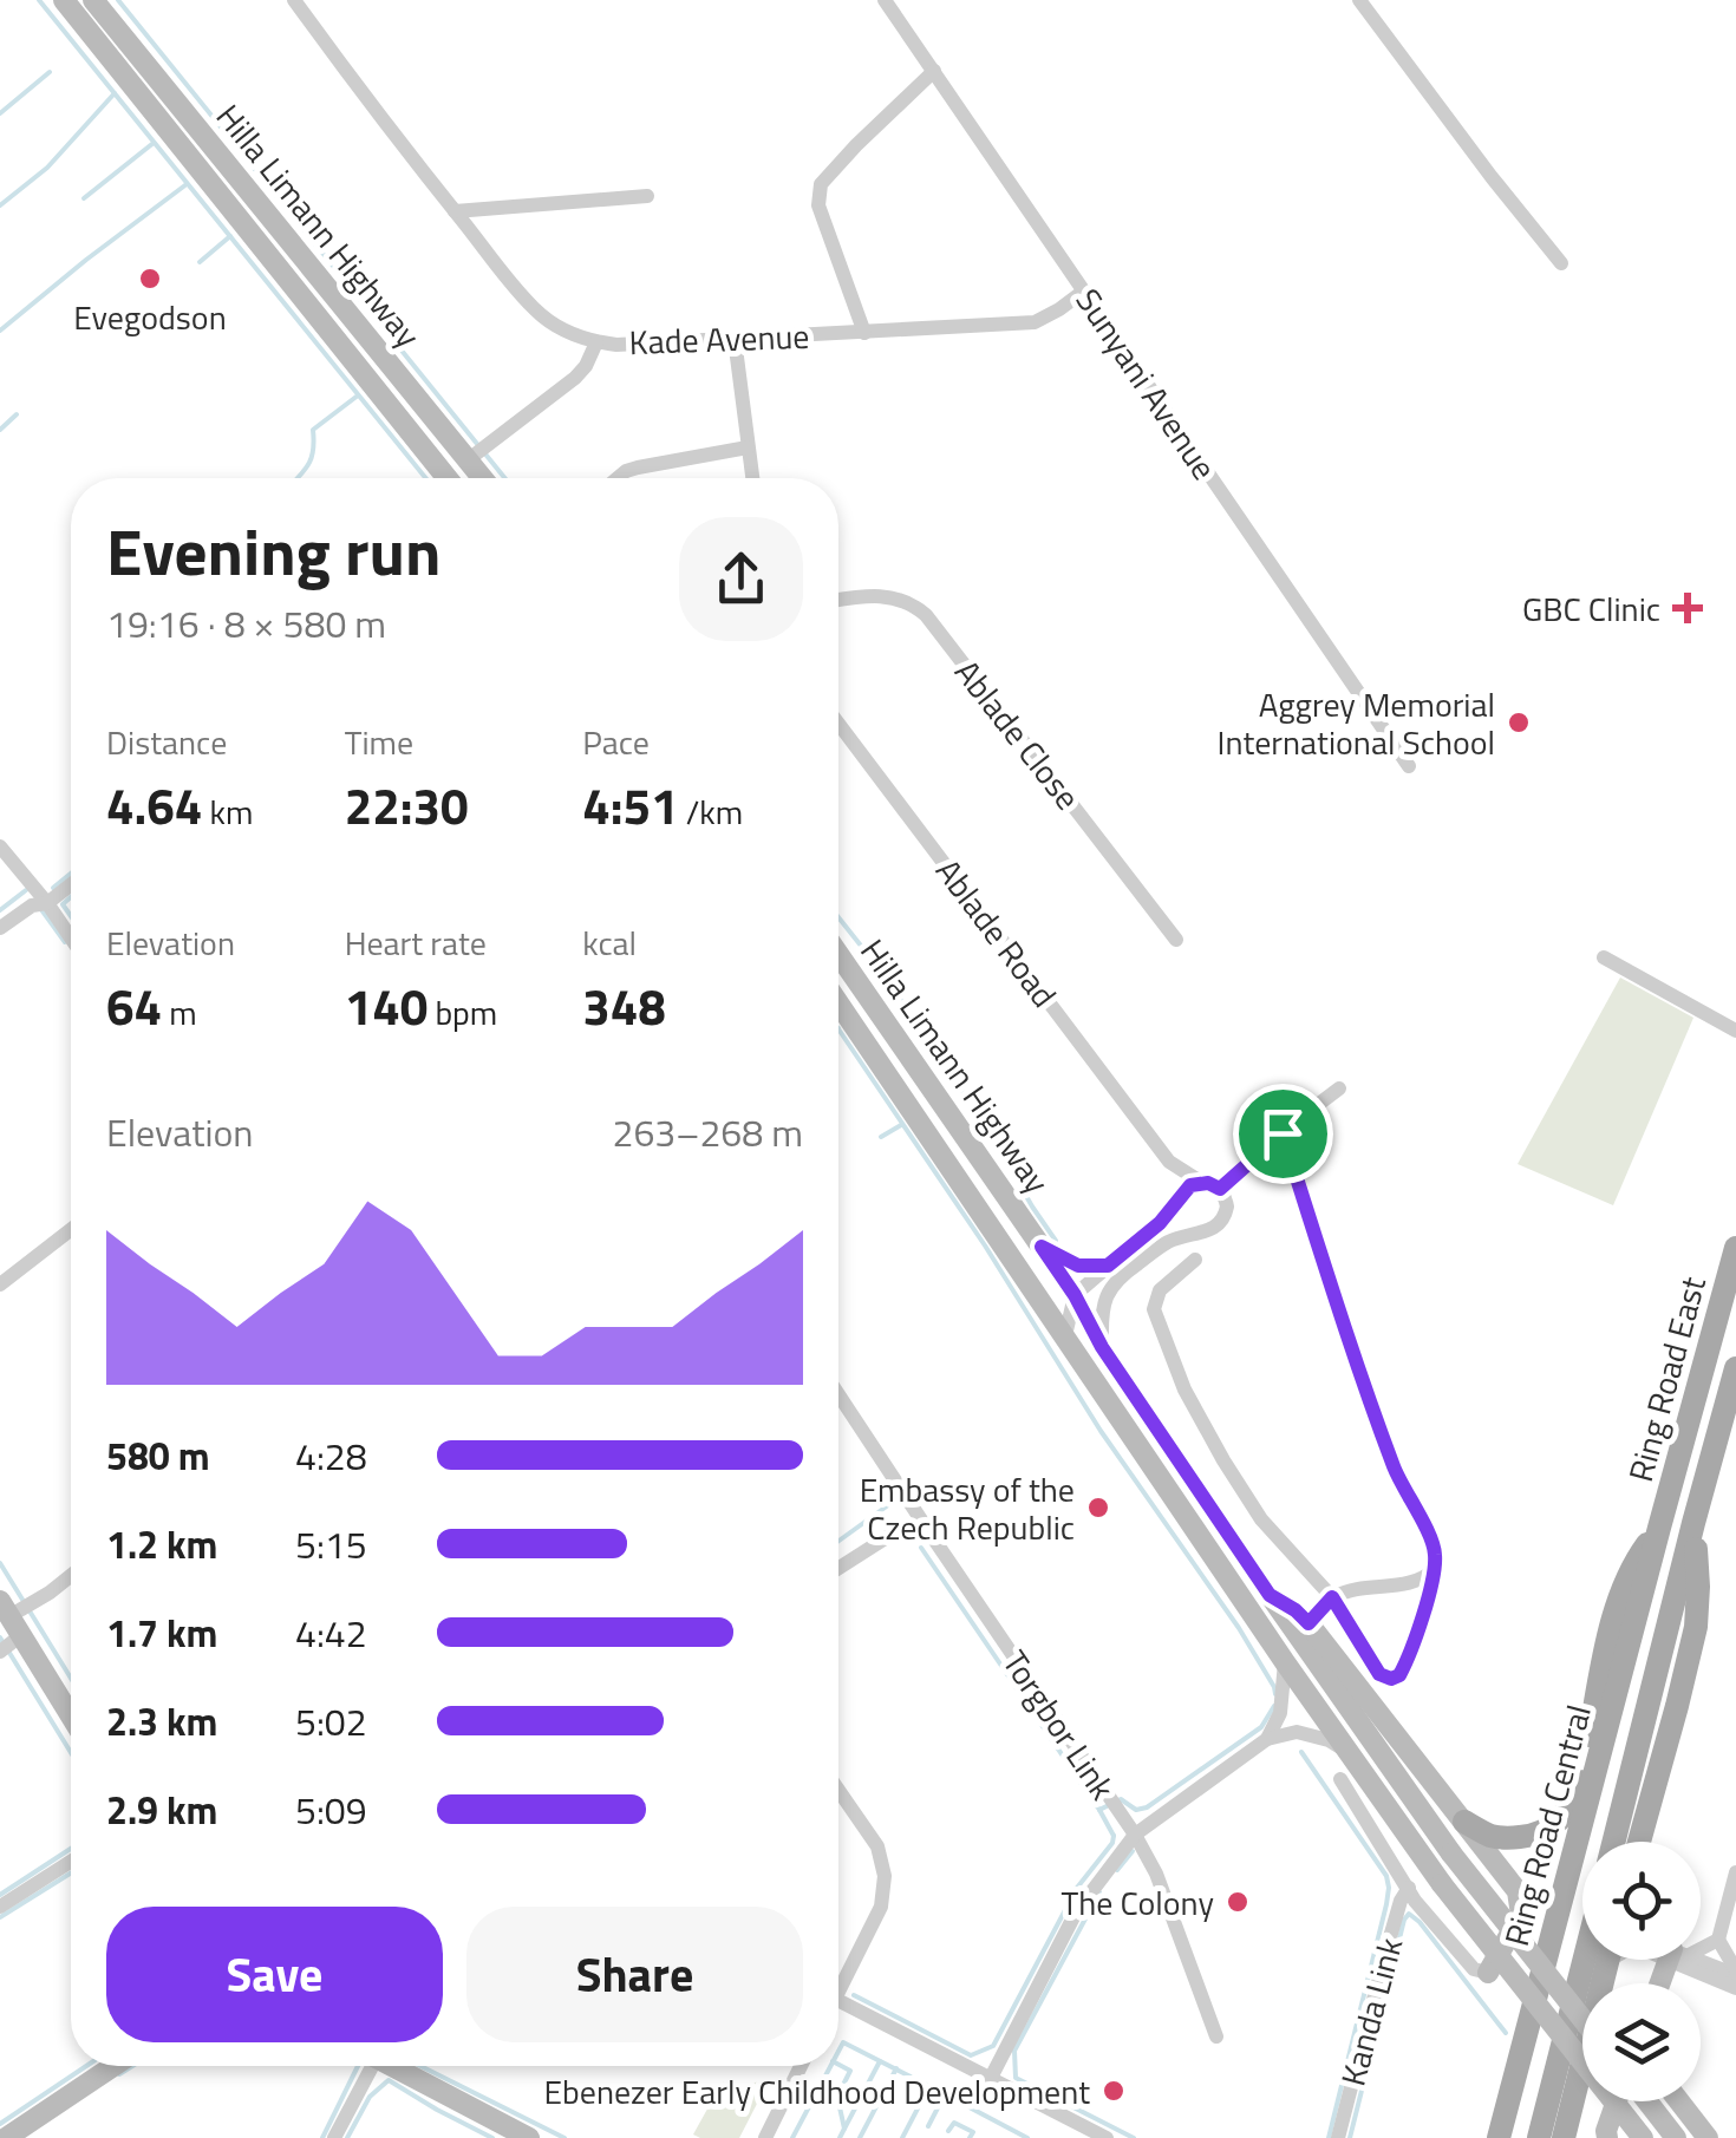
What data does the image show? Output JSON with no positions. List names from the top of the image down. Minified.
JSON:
{"streets":{"main road":["Hilla Limann Highway","Ring Road East","Ring Road Central"],"street":["Kade Avenue","Sunyani Avenue","Ablade Close","Ablade Road","Torgbor Link","Kanda Link"]},"crossings":[["Kade Avenue","Sunyani Avenue"],["Ring Road East","Ring Road Central"]],"places":{"other":["Evegodson","Aggrey Memorial International School","Embassy of the Czech Republic","The Colony","Ebenezer Early Childhood Development"],"health":["GBC Clinic"]},"page":{"heading":["Evening run","19:16 · 8 × 580 m"],"stats":[["Distance","4.64 km"],["Time","22:30"],["Pace","4:51 /km"],["Elevation","64 m"],["Heart rate","140 bpm"],["kcal","348"]],"chart":["Elevation","263–268 m"],"list":[{"name":"580 m","note":"4:28"},{"name":"1.2 km","note":"5:15"},{"name":"1.7 km","note":"4:42"},{"name":"2.3 km","note":"5:02"},{"name":"2.9 km","note":"5:09"}],"buttons":["Save","Share"]}}
